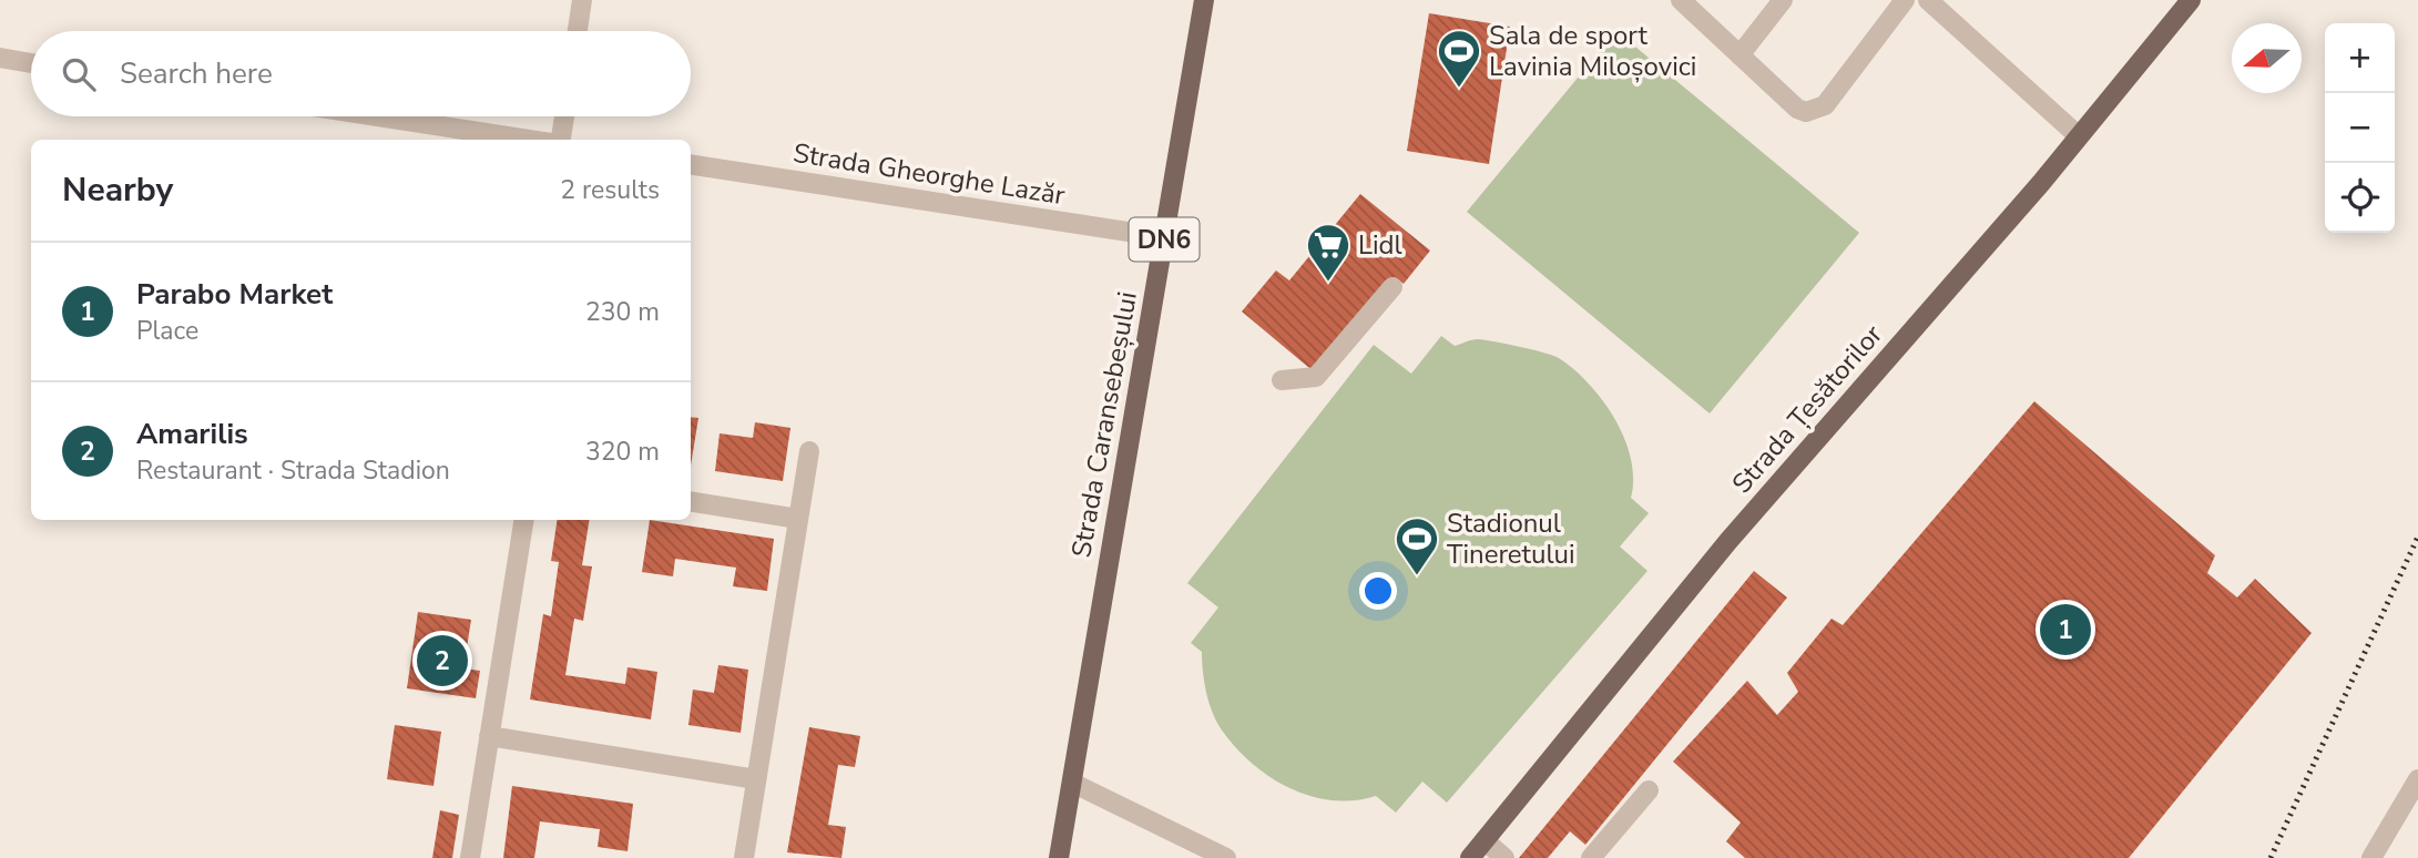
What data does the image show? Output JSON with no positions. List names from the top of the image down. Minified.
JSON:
{"streets":{"main road":["DN6","Strada Țesătorilor","Strada Caransebeșului"],"street":["Strada Gheorghe Lazăr"]},"crossings":[["Strada Gheorghe Lazăr","Strada Caransebeșului"]],"places":{"sports":["Sala de sport Lavinia Miloșovici","Stadionul Tineretului"],"supermarket":["Lidl"]},"north":"left","page":{"map_buttons":["+","−"],"search":"Search here","heading":["Nearby","2 results"],"list":[{"mark":"1","name":"Parabo Market","note":"Place","value":"230 m"},{"mark":"2","name":"Amarilis","note":"Restaurant · Strada Stadion","value":"320 m"}],"pins":["1","2"]}}
